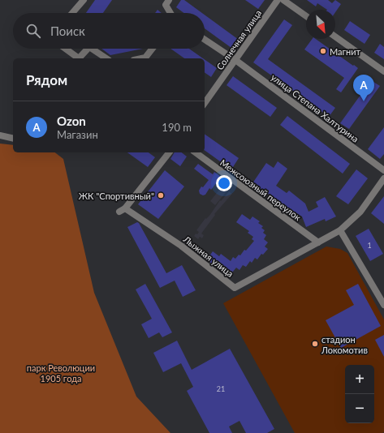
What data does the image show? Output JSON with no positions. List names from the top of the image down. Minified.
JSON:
{"streets":{"street":["Солнечная улица","улица Степана Халтурина","Межсоюзный переулок","Лыжная улица"]},"crossings":[["Солнечная улица","улица Степана Халтурина"],["Межсоюзный переулок","Лыжная улица"]],"parks":["парк Революции 1905 года"],"places":["Магнит","ЖК \"Спортивный\"","стадион Локомотив"],"house_numbers":["1","21"],"north":"bottom right","page":{"search":"Поиск","heading":"Рядом","pins":"A","list":[{"mark":"A","name":"Ozon","note":"Магазин","value":"190 m"}],"map_buttons":["+","−"]}}
